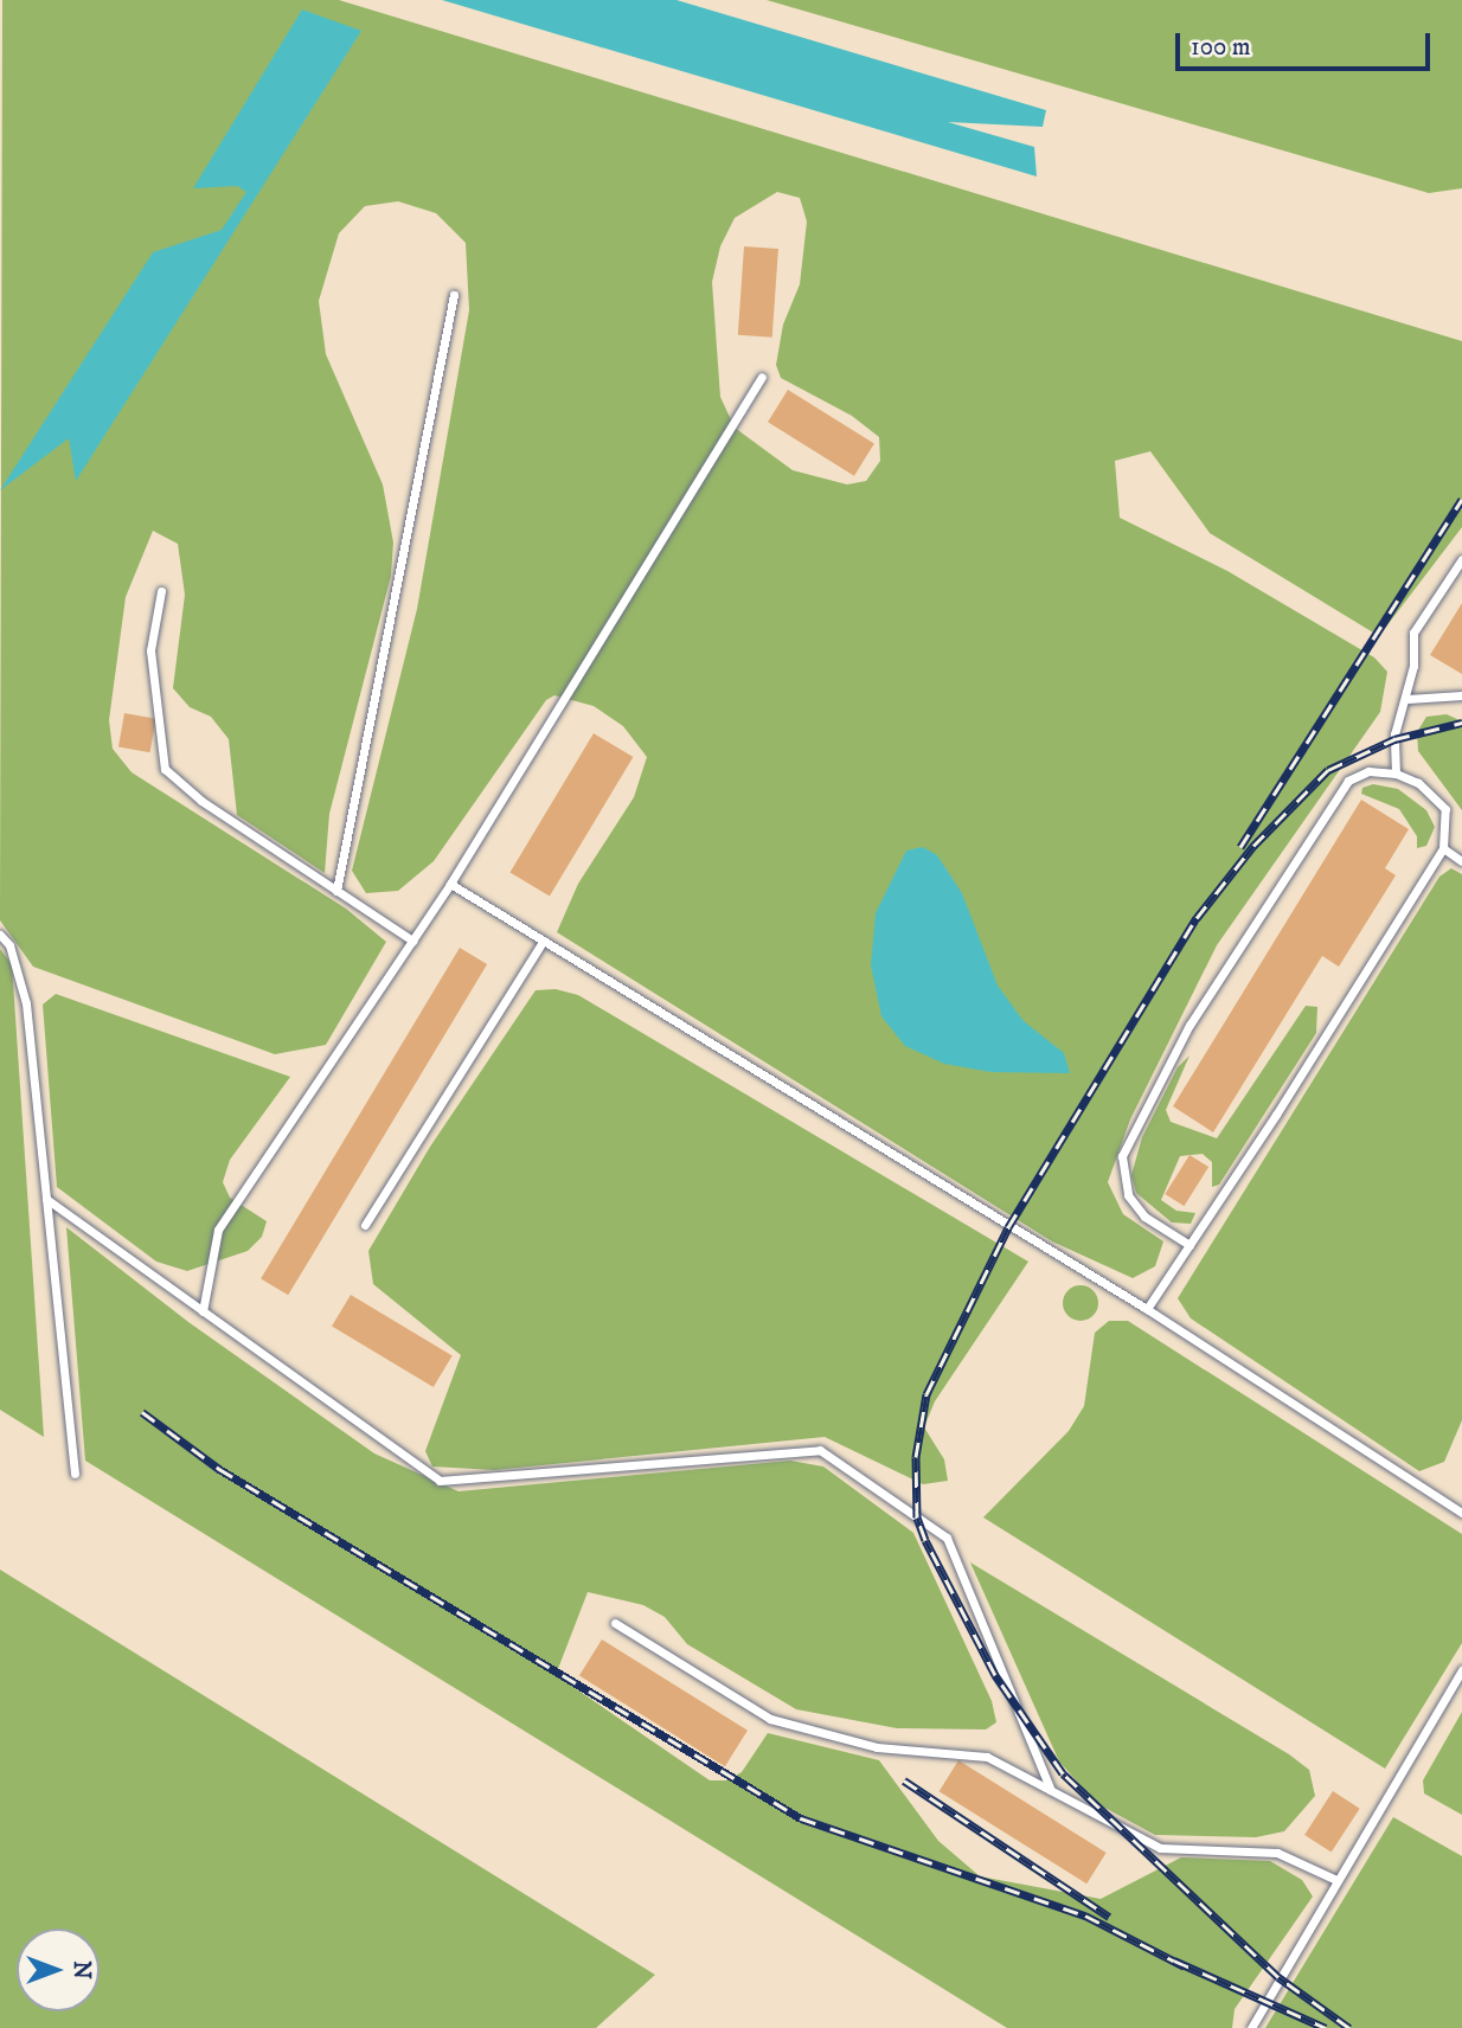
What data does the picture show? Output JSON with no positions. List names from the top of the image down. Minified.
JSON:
{"scale_bar":"100 m","north":"right"}
